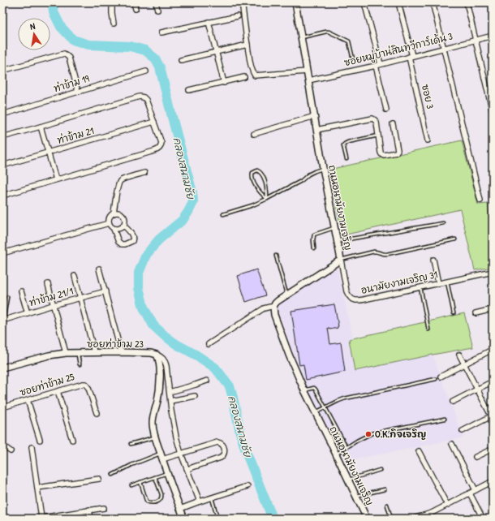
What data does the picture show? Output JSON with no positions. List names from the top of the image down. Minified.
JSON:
{"streets":{"street":["ซอยหมู่บ้าน่สินทวีการ์เด้น 3","ท่าข้าม 19","ซอย 3","ท่าข้าม 21","ถนนอนามัยงามเจริญ","อนามัยงามเจริญ 31","ท่าข้าม 21/1","ซอยท่าข้าม 23","ซอยท่าข้าม 25"]},"crossings":[["ซอยหมู่บ้าน่สินทวีการ์เด้น 3","ซอย 3"],["ซอยหมู่บ้าน่สินทวีการ์เด้น 3","ถนนอนามัยงามเจริญ"],["ถนนอนามัยงามเจริญ","อนามัยงามเจริญ 31"]],"water":["คลองสนามชัย"],"places":["O.K.กิจเจริญ"],"north":"top"}
